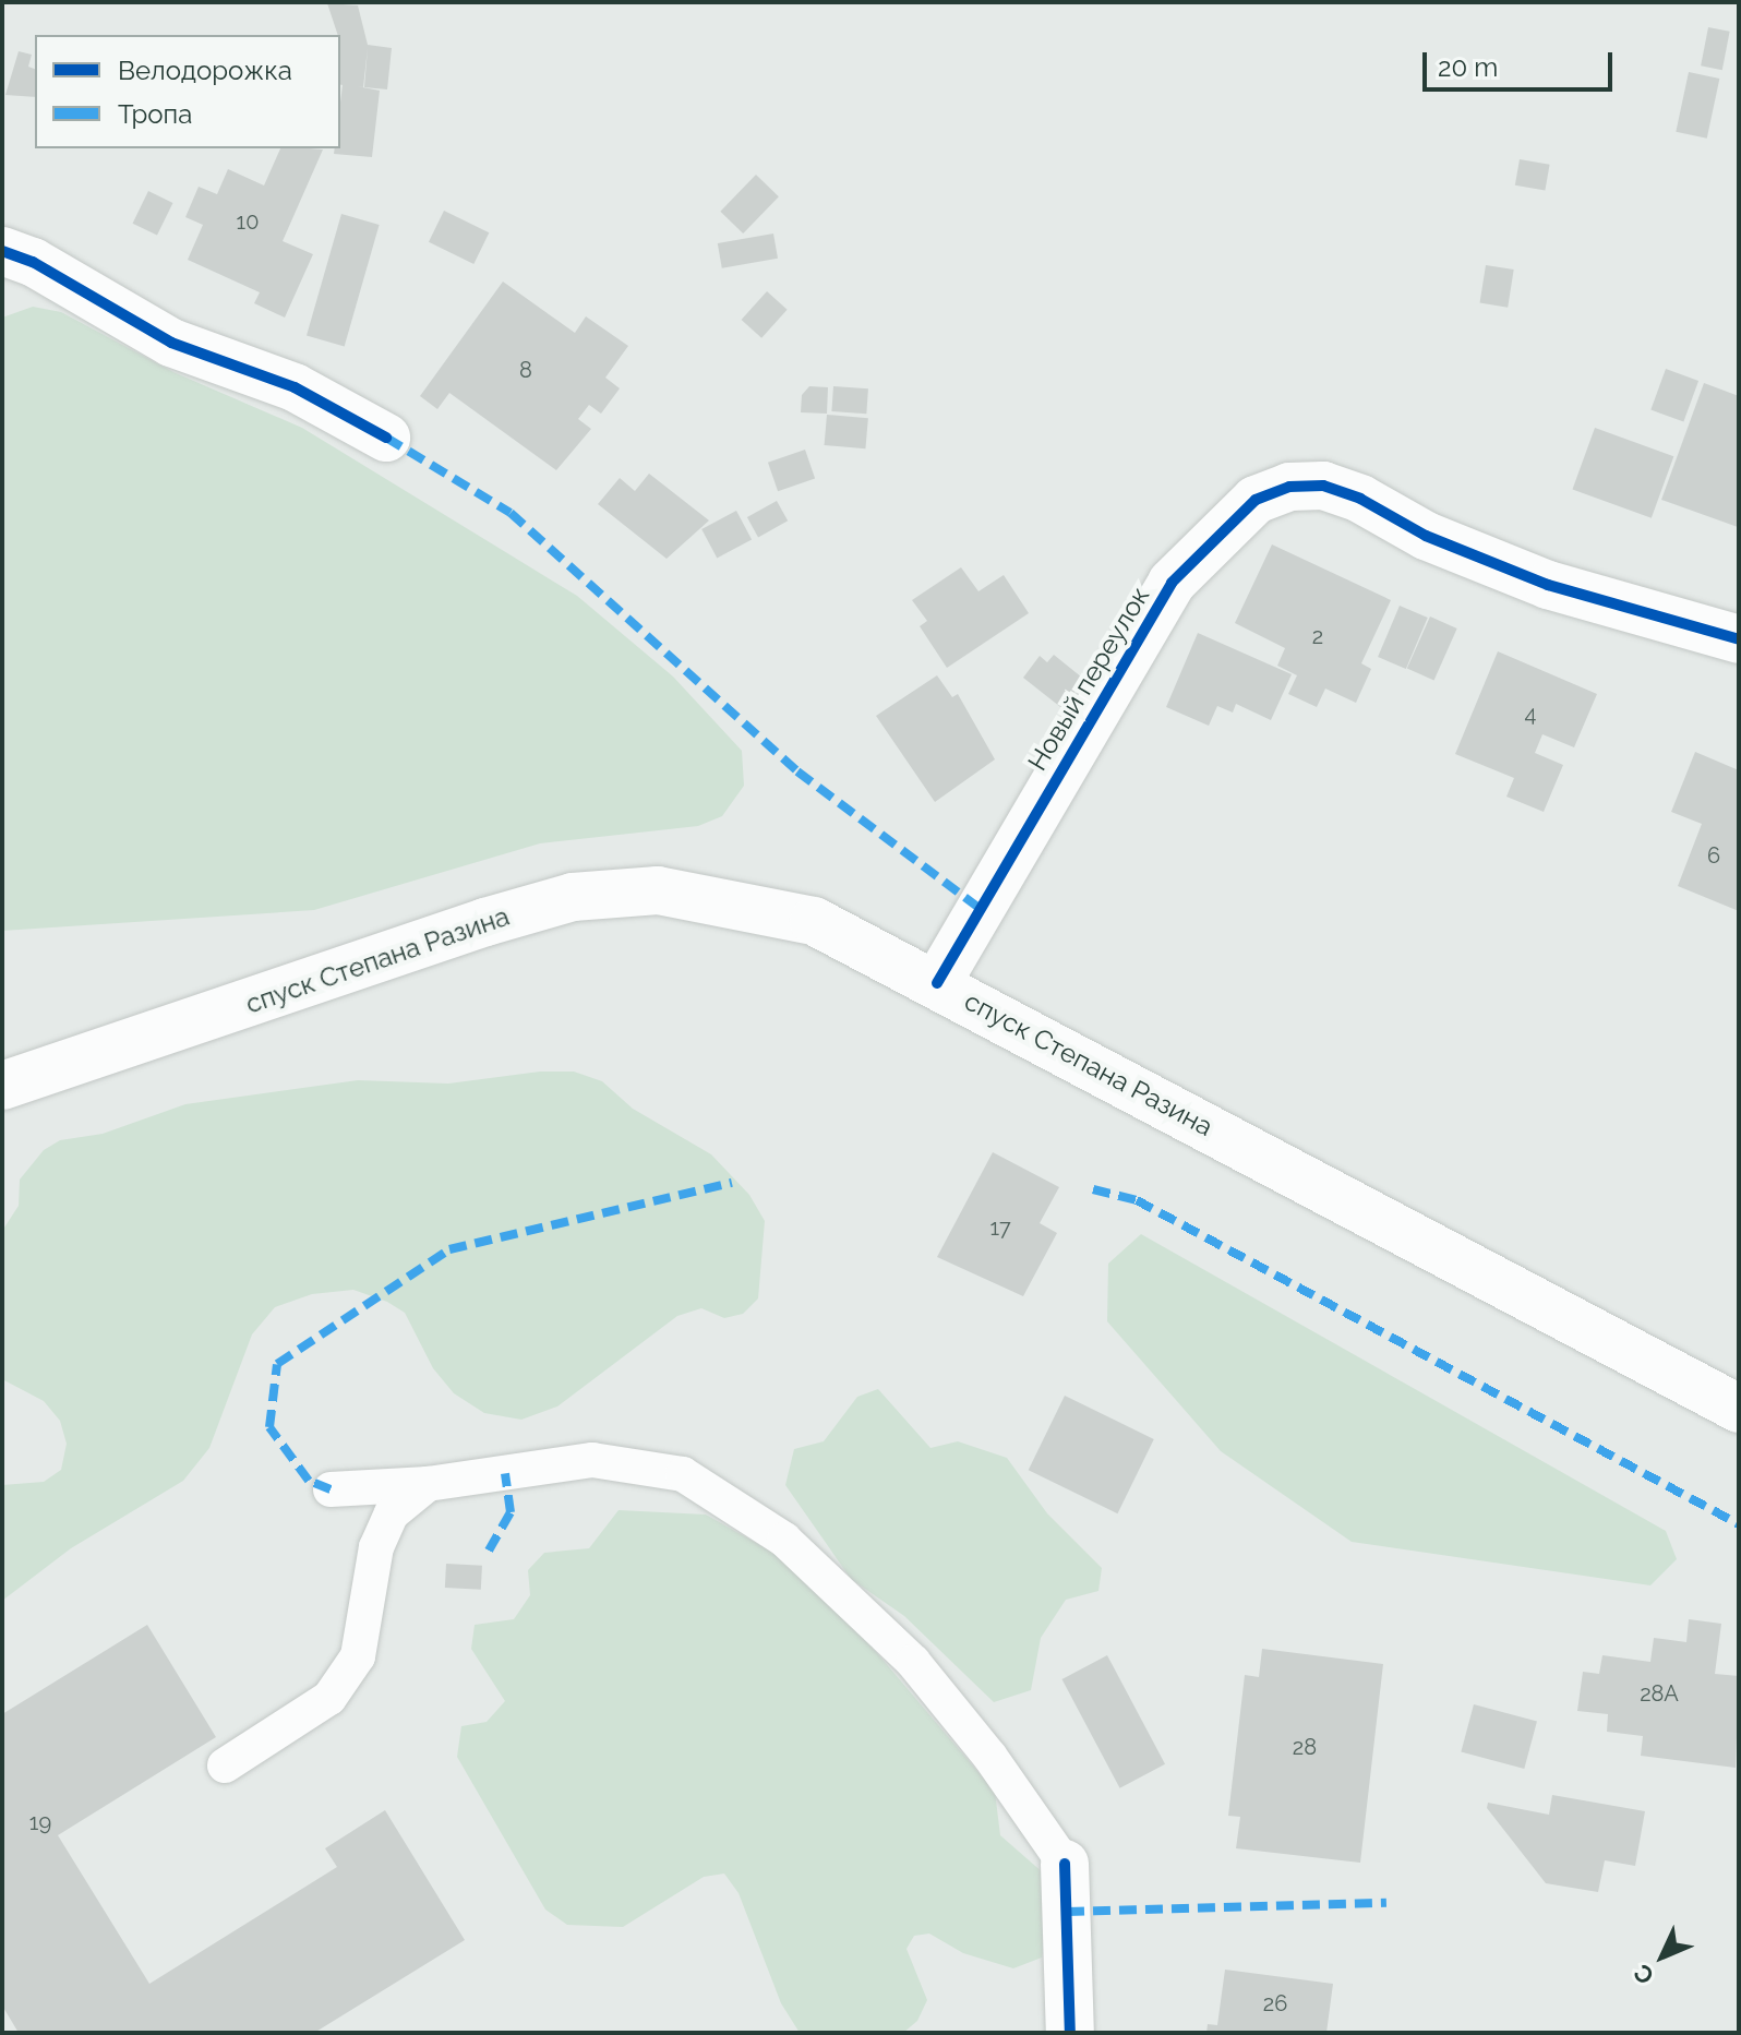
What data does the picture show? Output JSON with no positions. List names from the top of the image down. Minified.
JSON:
{"streets":{"main road":["Новый переулок","спуск Степана Разина"]},"crossings":[["Новый переулок","спуск Степана Разина"]],"house_numbers":["10","8","2","4","6","17","28А","28","19","26"],"legend":["Велодорожка","Тропа"],"scale_bar":"20 m","north":"bottom left"}
